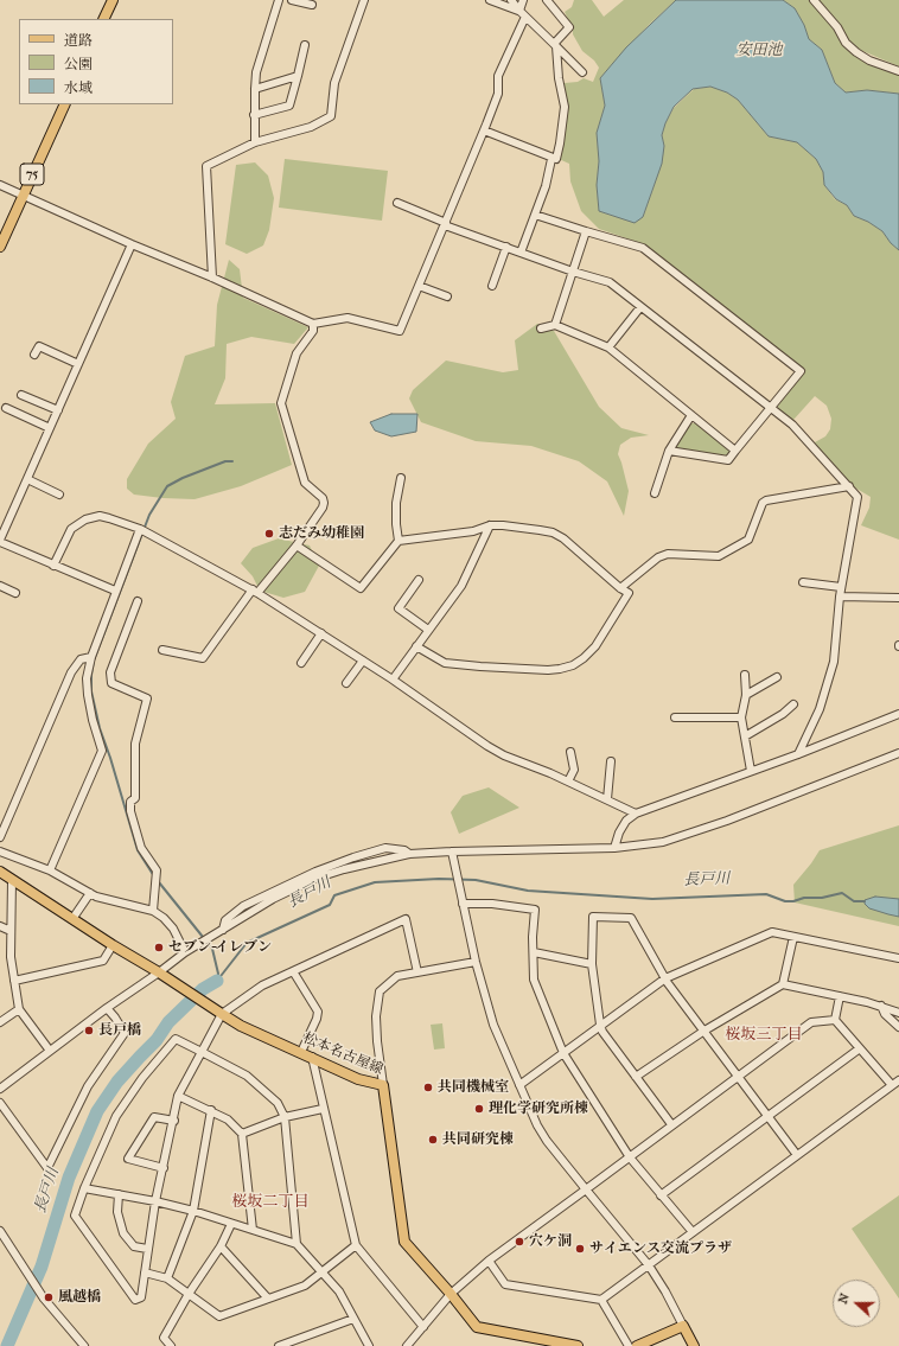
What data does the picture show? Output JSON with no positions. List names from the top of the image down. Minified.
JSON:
{"streets":{"main road":["75","松本名古屋線"]},"districts":["桜坂三丁目","桜坂二丁目"],"water":["安田池","長戸川"],"places":["志だみ幼稚園","セブン-イレブン","長戸橋","共同機械室","理化学研究所棟","共同研究棟","穴ケ洞","サイエンス交流プラザ","風越橋"],"legend":["道路","公園","水域"],"north":"left"}
